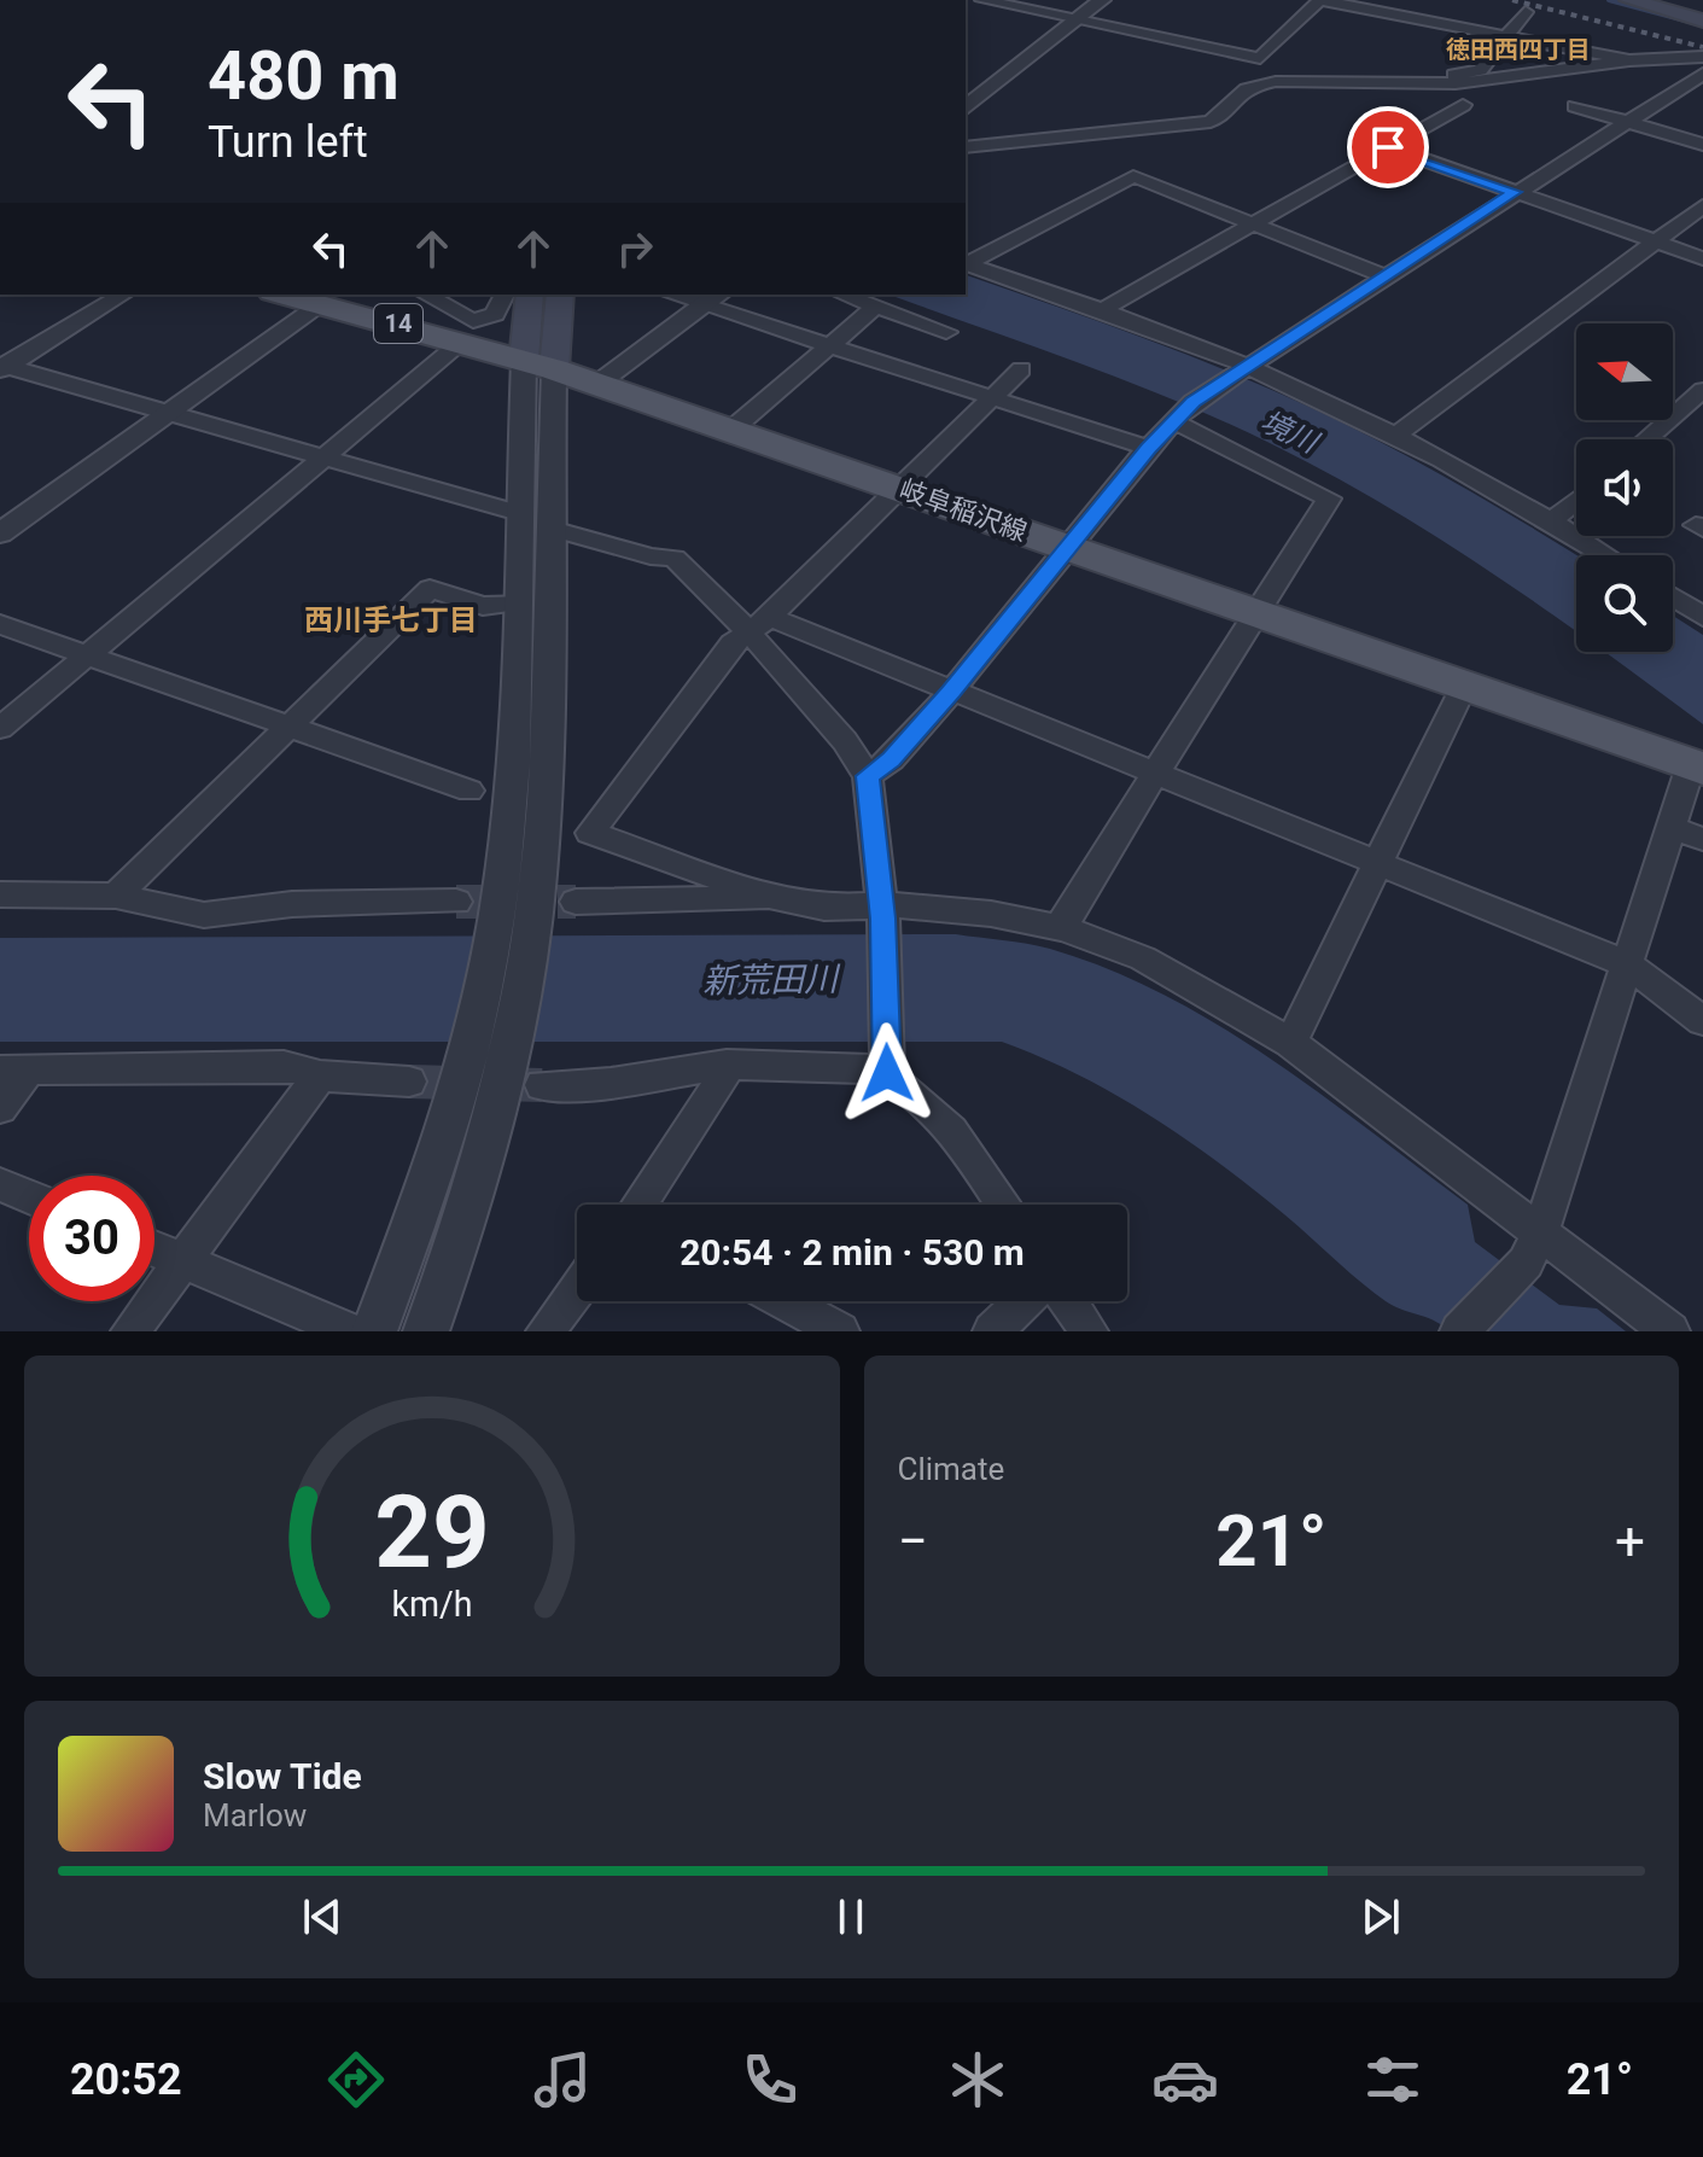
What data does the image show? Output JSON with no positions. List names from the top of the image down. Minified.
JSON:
{"streets":{"main road":["14","岐阜稲沢線"]},"districts":["徳田西四丁目","西川手七丁目"],"water":["境川","新荒田川"],"north":"left","page":{"turn":["480 m","Turn left"],"limit":"30","trip":"20:54 · 2 min · 530 m","tile":"Climate","heat":["−","21°","+"],"song":["Slow Tide","Marlow"],"tabs":["20:52","21°"],"gauge":["29","km/h"]}}
